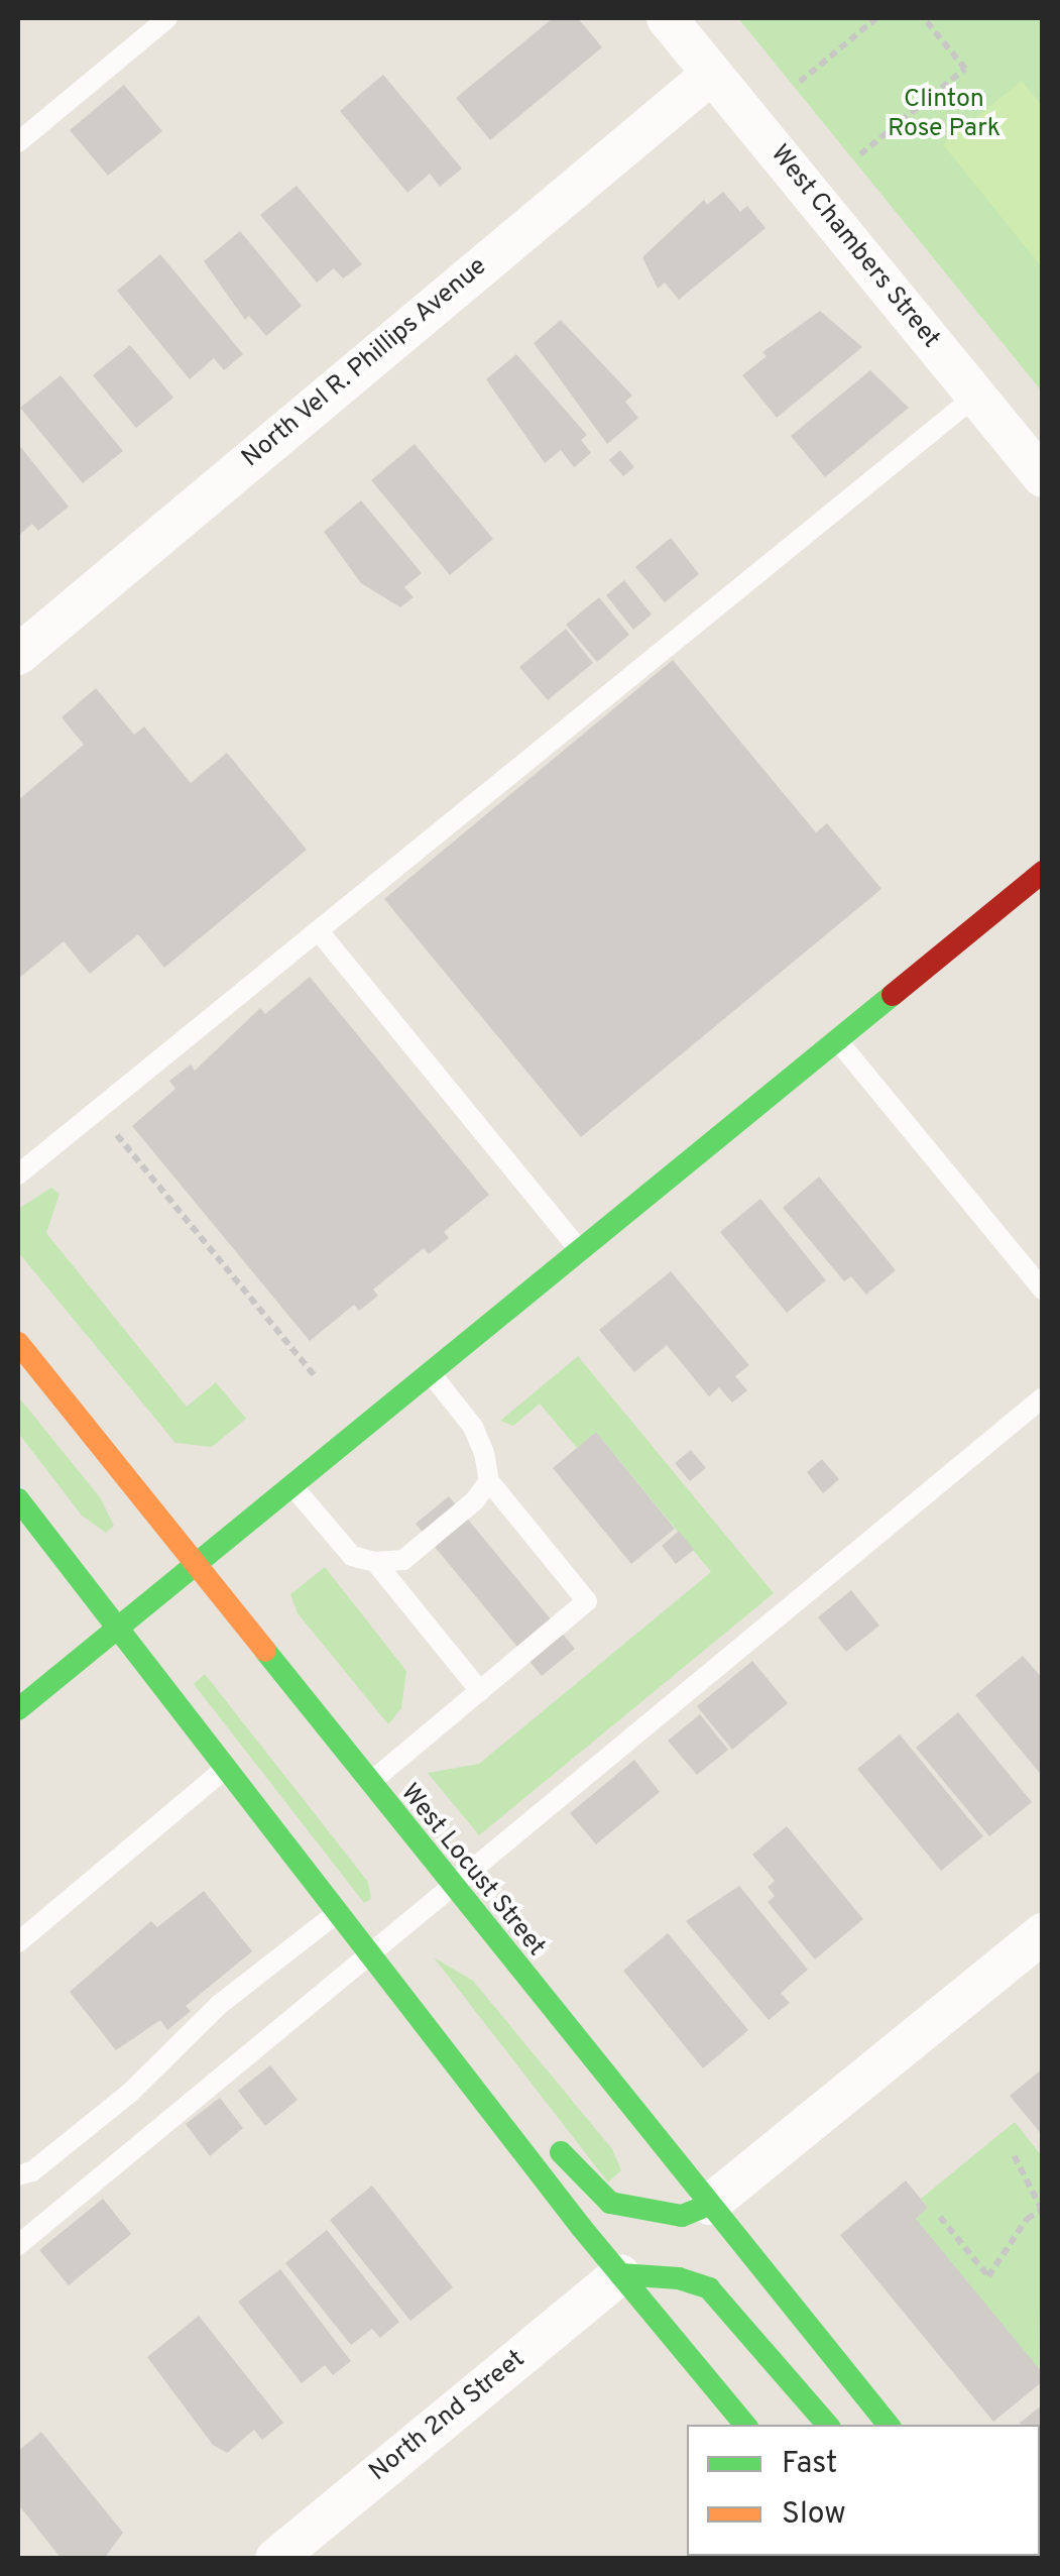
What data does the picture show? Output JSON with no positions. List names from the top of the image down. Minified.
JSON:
{"streets":{"main road":["West Locust Street"],"street":["West Chambers Street","North Vel R. Phillips Avenue","North 2nd Street"]},"crossings":[["West Chambers Street","North Vel R. Phillips Avenue"]],"parks":["Clinton Rose Park"],"legend":["Fast","Slow"]}
